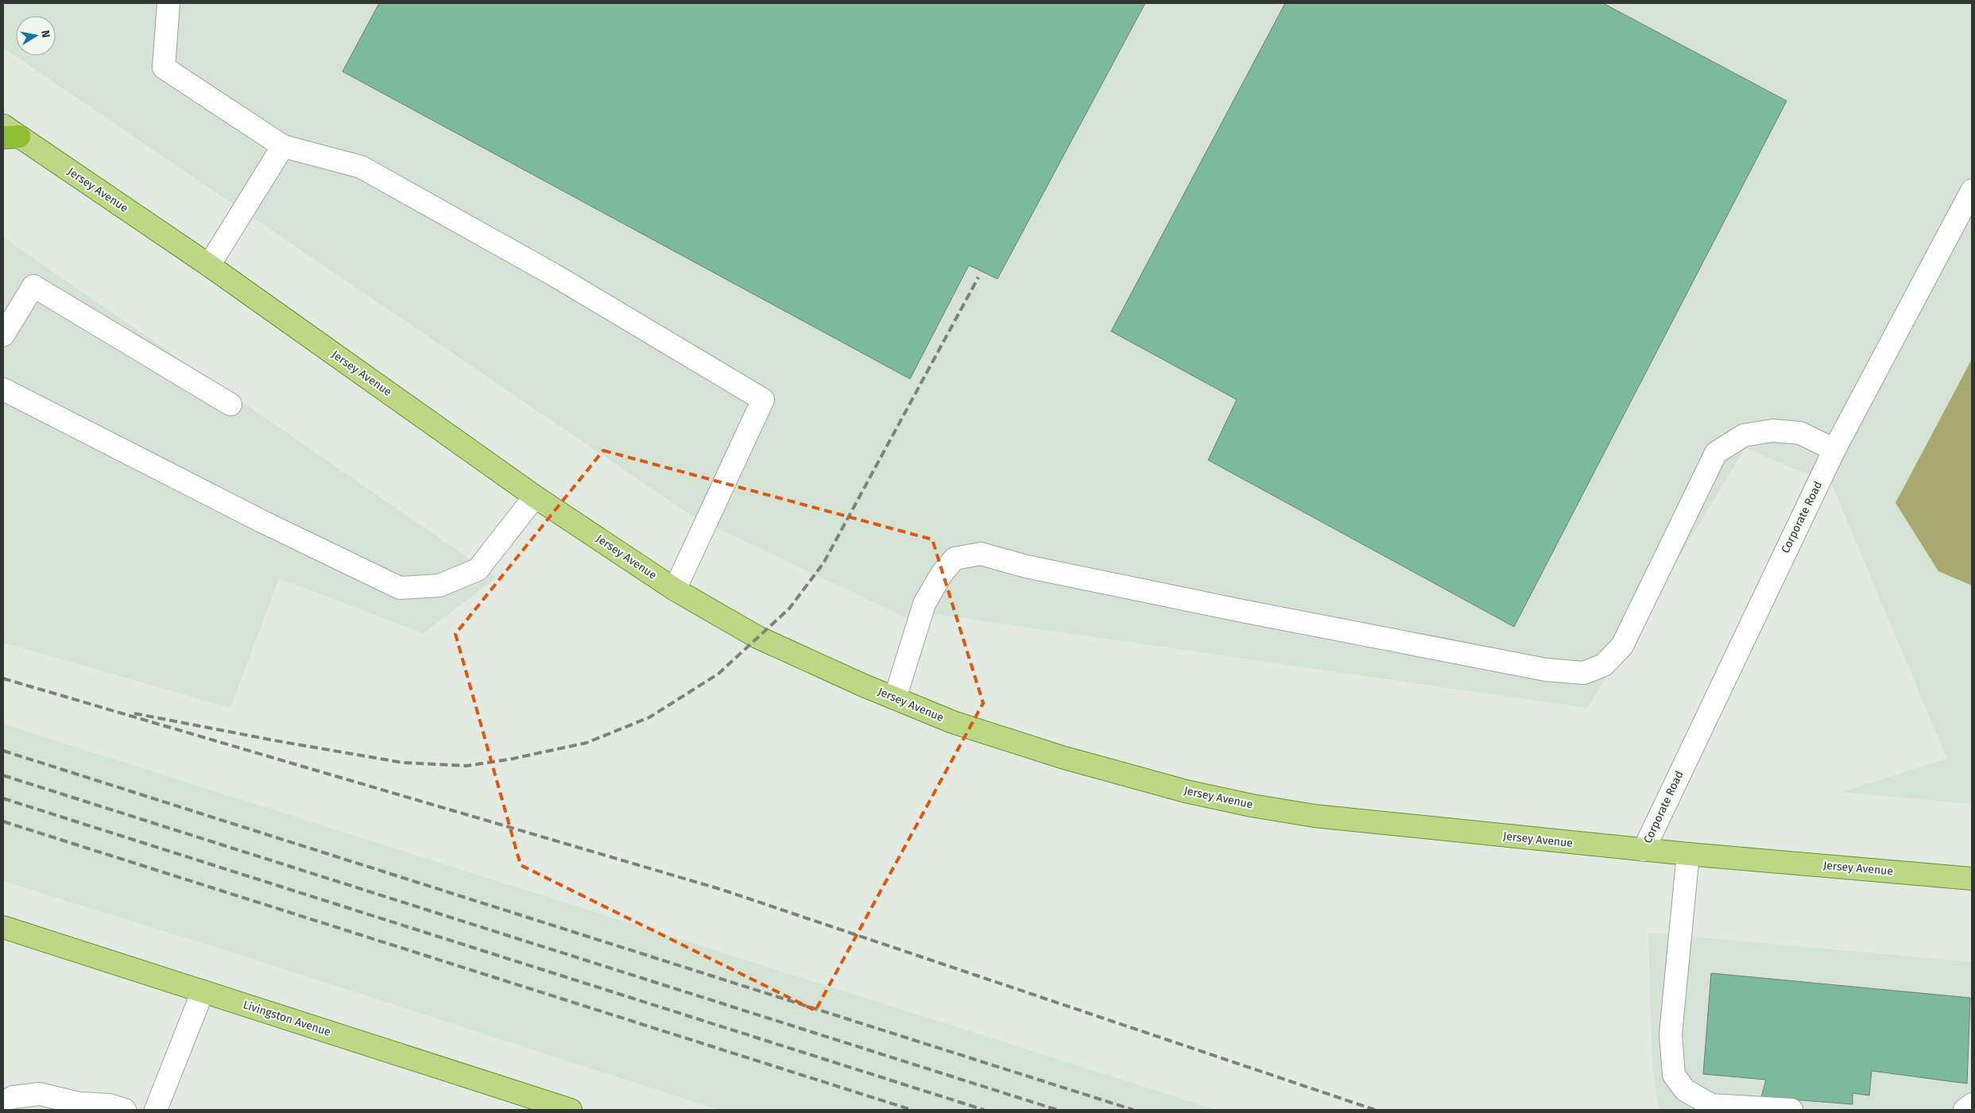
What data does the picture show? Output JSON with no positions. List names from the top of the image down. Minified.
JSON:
{"streets":{"main road":["Jersey Avenue","Livingston Avenue"],"street":["Corporate Road"]},"crossings":[["Jersey Avenue","Corporate Road"]],"north":"right"}
